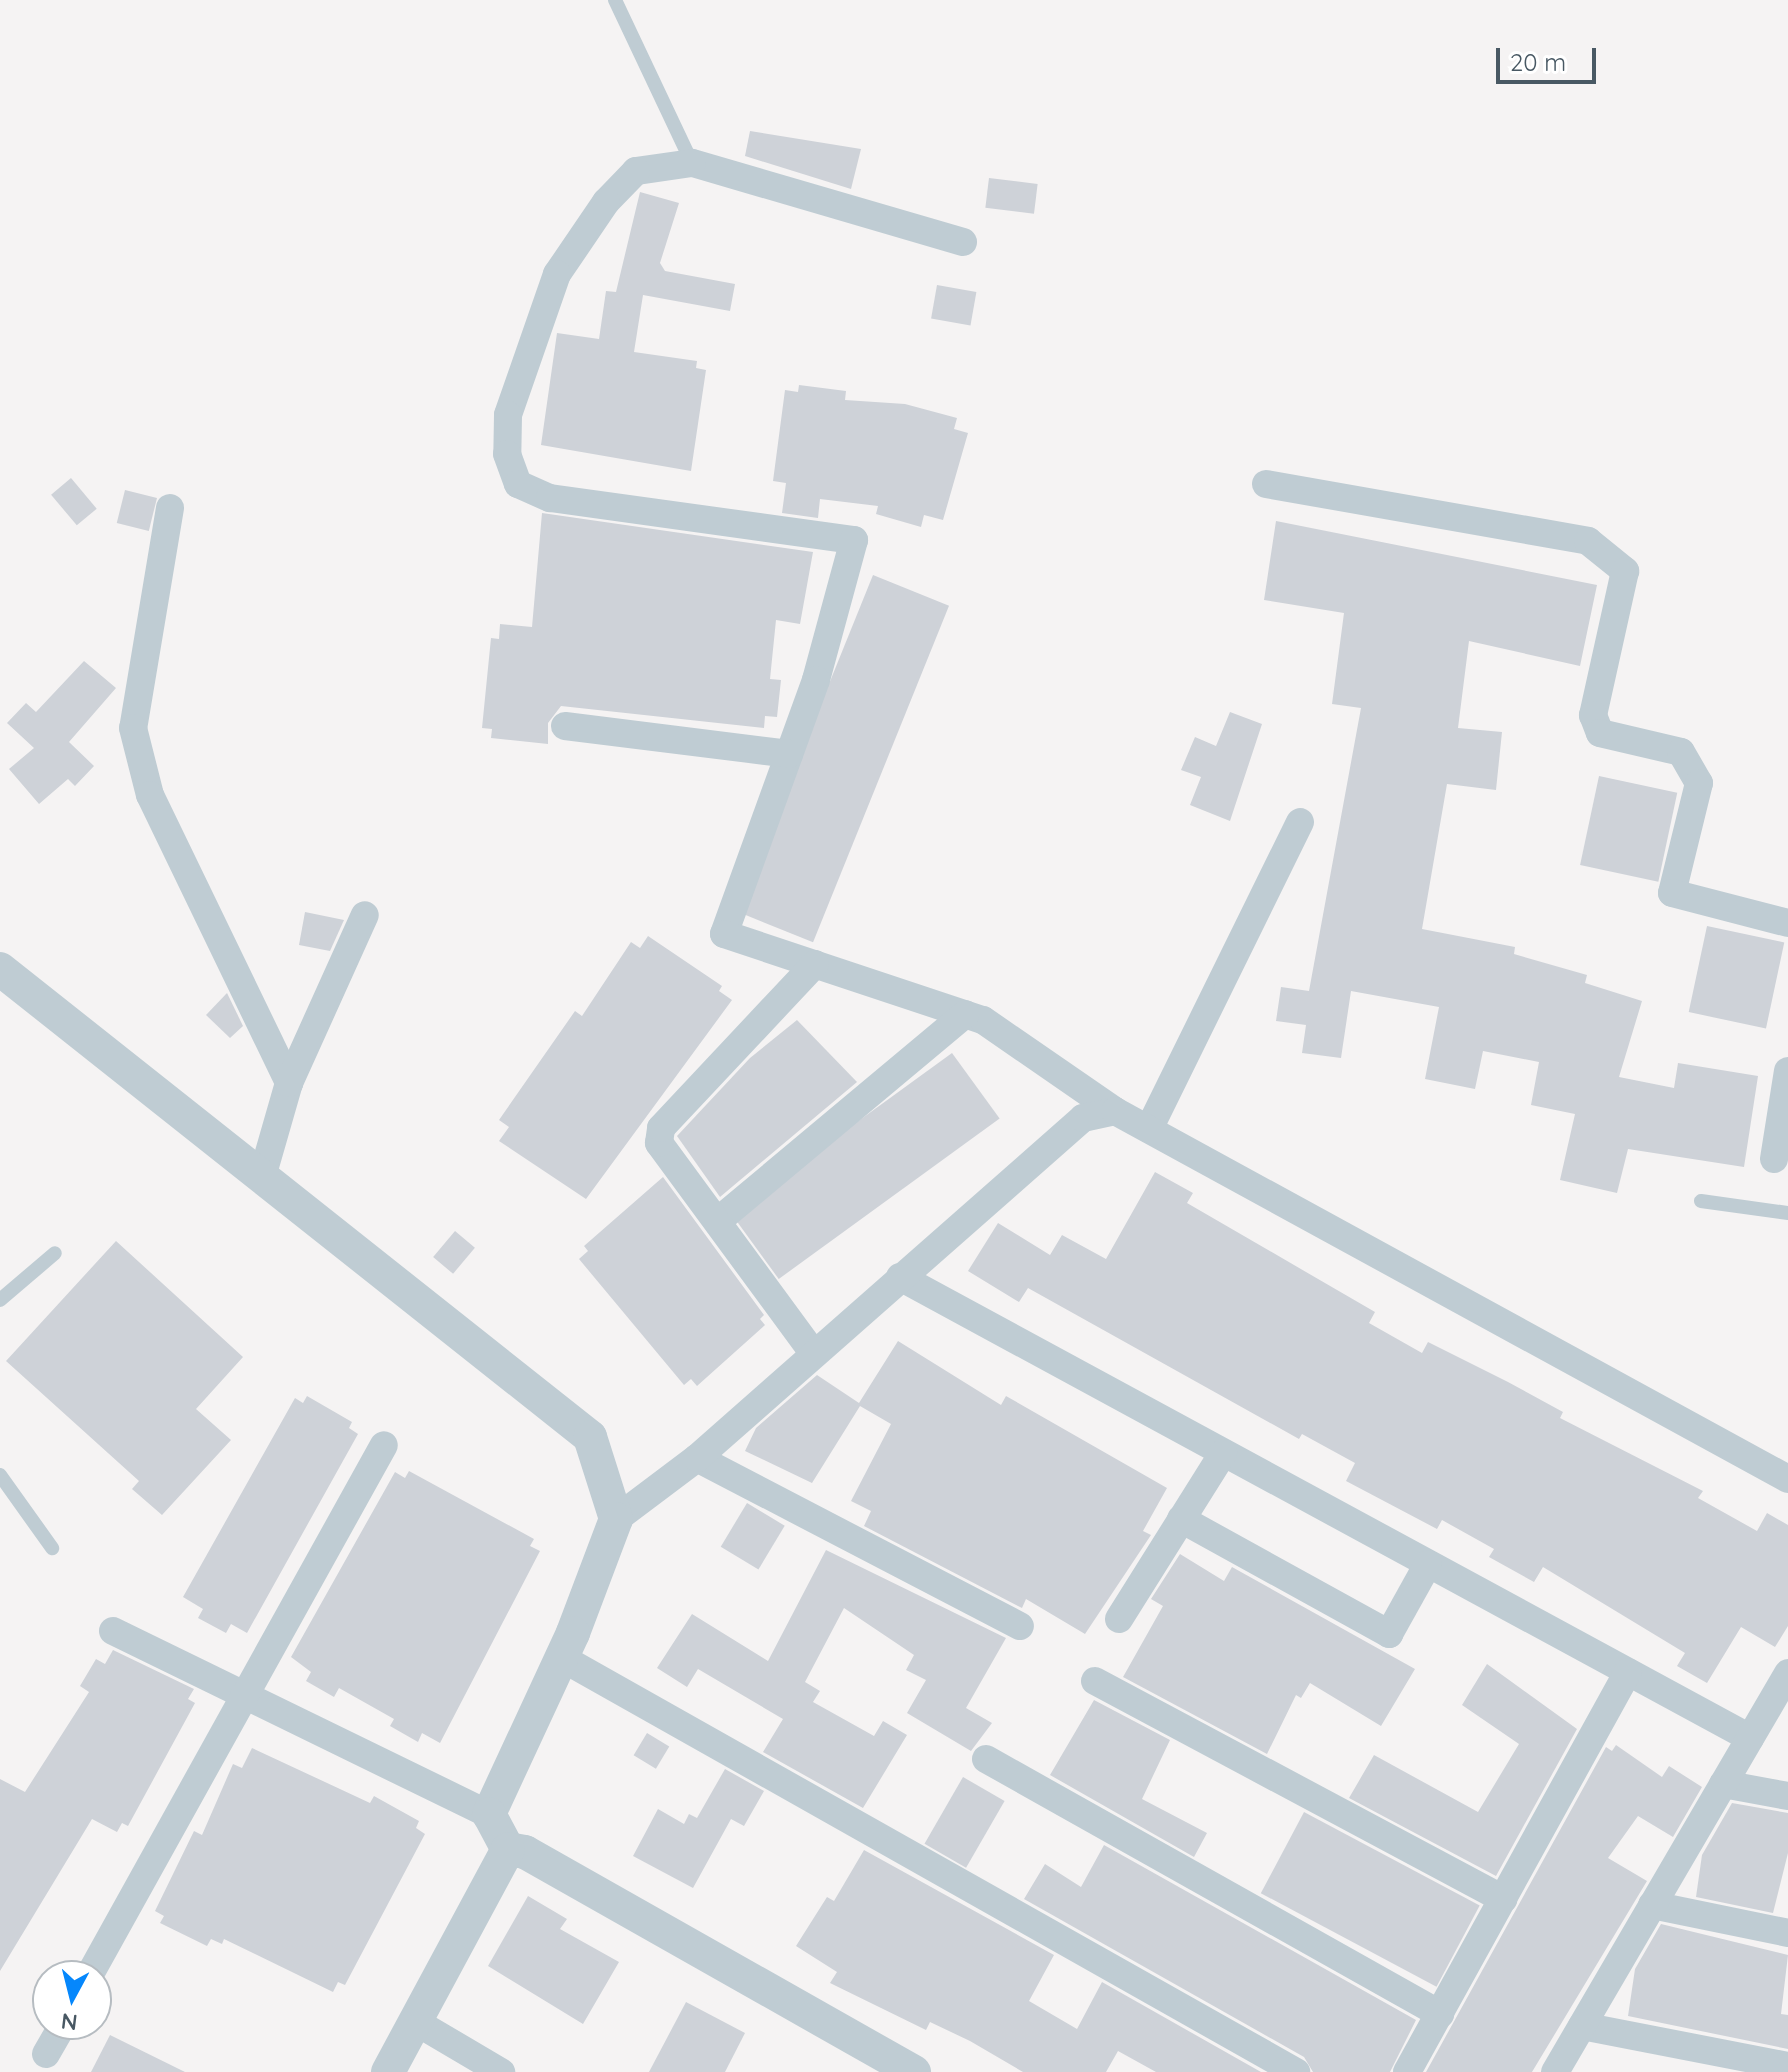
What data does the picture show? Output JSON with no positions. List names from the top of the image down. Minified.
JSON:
{"scale_bar":"20 m","north":"bottom"}
